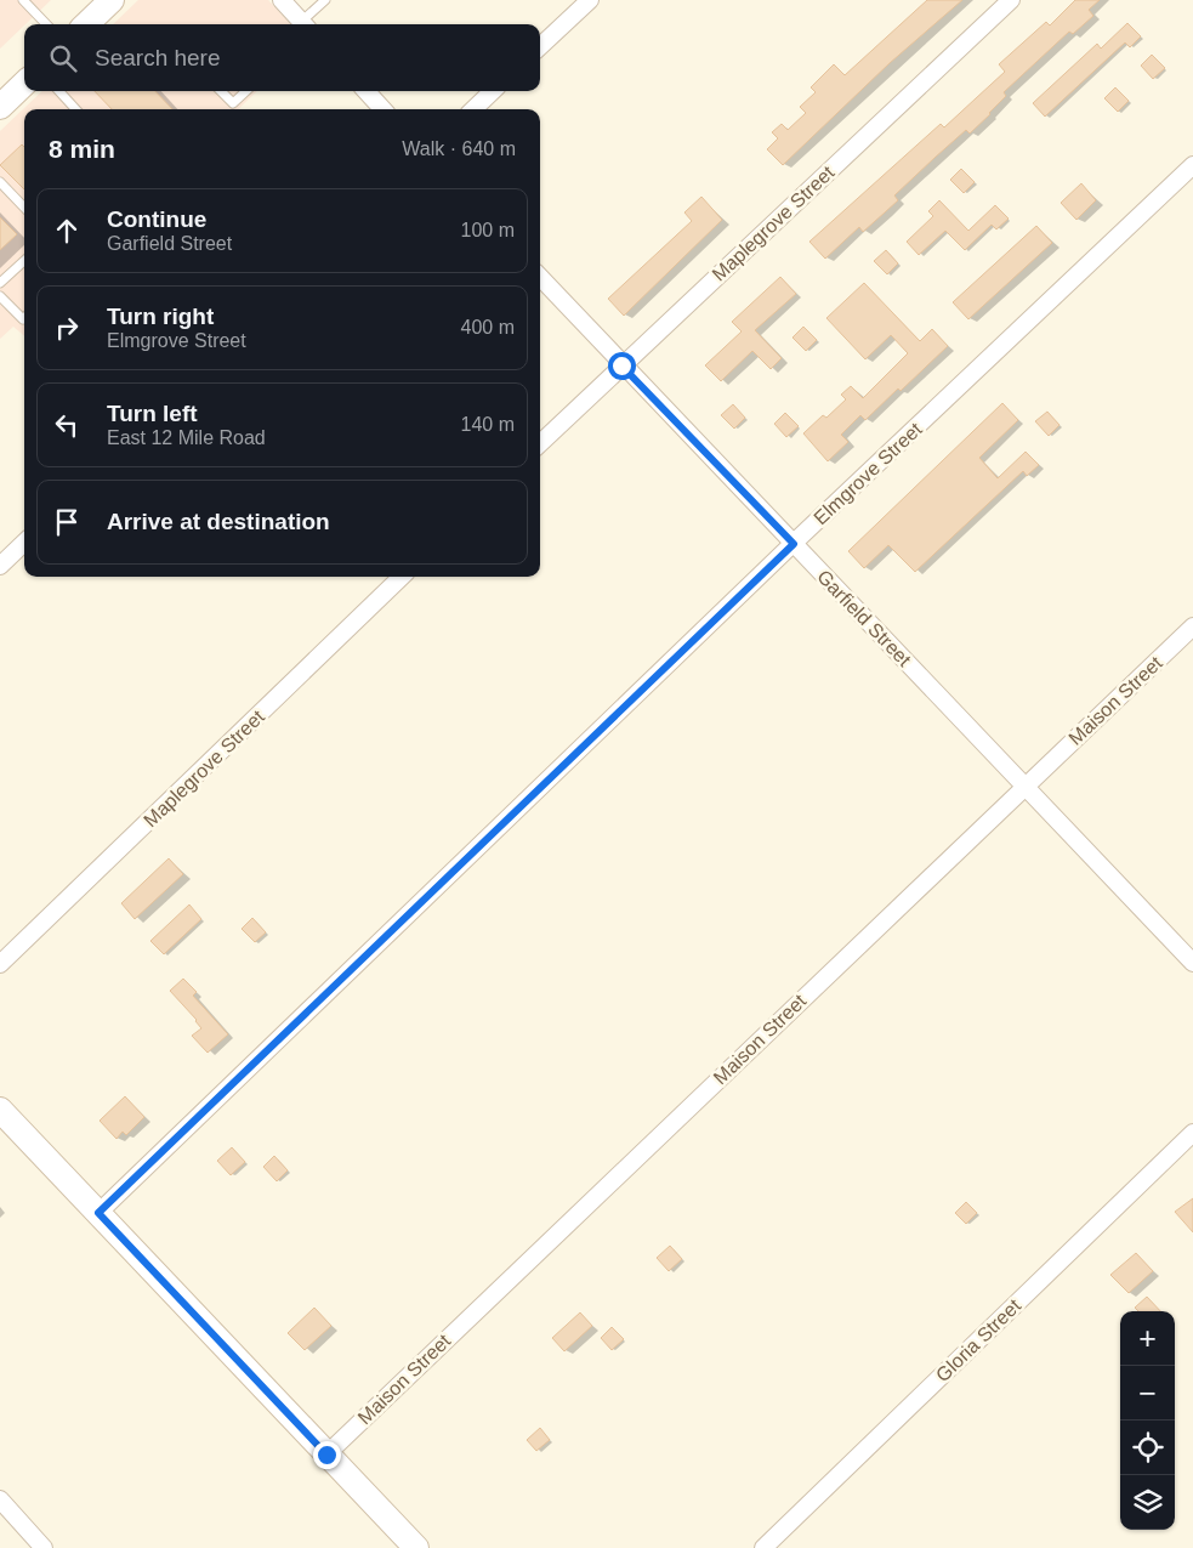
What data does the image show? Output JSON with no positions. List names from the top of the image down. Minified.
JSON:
{"streets":{"street":["Maplegrove Street","Elmgrove Street","Garfield Street","Maison Street","Gloria Street"]},"crossings":[["Maplegrove Street","Garfield Street"],["Elmgrove Street","Garfield Street"],["Garfield Street","Maison Street"]],"page":{"search":"Search here","heading":["8 min","Walk · 640 m"],"list":[["Continue","Garfield Street","100 m"],["Turn right","Elmgrove Street","400 m"],["Turn left","East 12 Mile Road","140 m"],"Arrive at destination"],"map_buttons":["+","−"]}}
